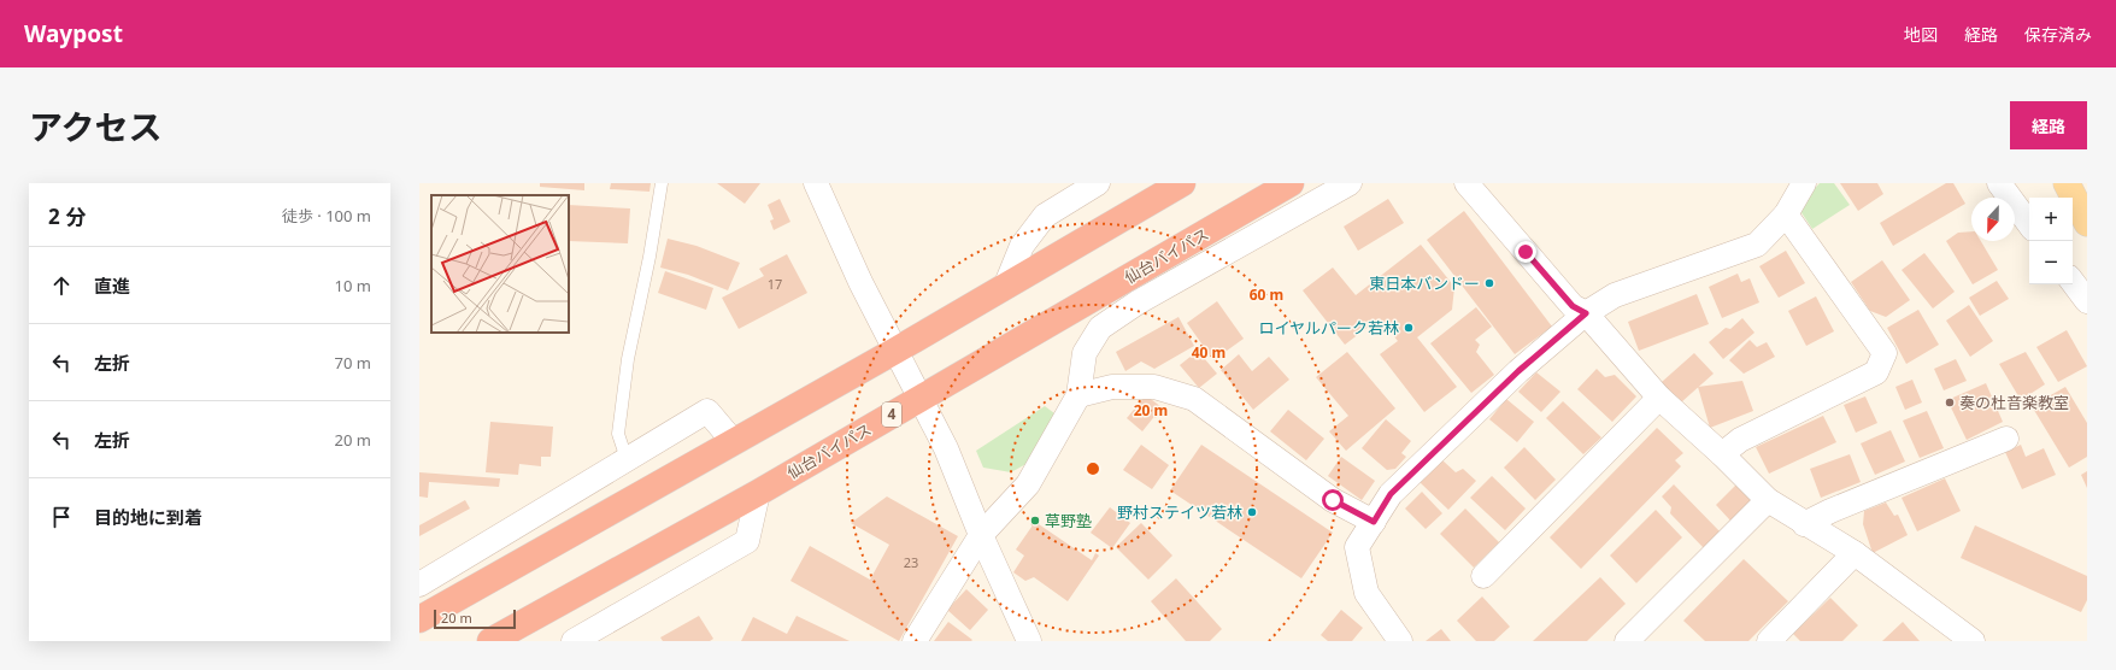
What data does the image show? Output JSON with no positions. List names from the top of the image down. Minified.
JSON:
{"streets":{"highway":["仙台バイパス","4"]},"places":["東日本バンドー","ロイヤルパーク若林","奏の杜音楽教室","野村ステイツ若林","草野塾"],"house_numbers":["17","23"],"scale_bar":"20 m","north":"bottom","page":{"header":"Waypost","nav":["地図","経路","保存済み"],"title":"アクセス","buttons":"経路","heading":["2 分","徒歩 · 100 m"],"map_buttons":["+","−"],"list":[["直進","10 m"],["左折","70 m"],["左折","20 m"],"目的地に到着"],"scale":"20 m"},"rings":["60 m","40 m","20 m"]}
